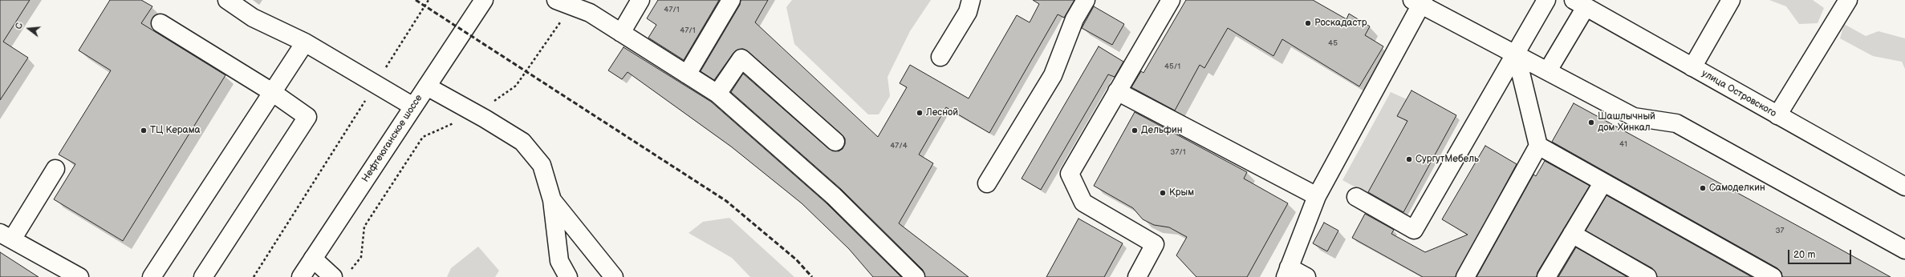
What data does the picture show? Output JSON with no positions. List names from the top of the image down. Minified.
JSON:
{"streets":{"main road":["улица Островского","Нефтеюганское шоссе"]},"places":["Роскадастр","Лесной","Шашлычный дом Хинкал","ТЦ Керама","Дельфин","СургутМебель","Самоделкин","Крым"],"house_numbers":["47/1","47/1","45","45/1","41","47/4","37/1","37"],"scale_bar":"20 m","north":"left"}
